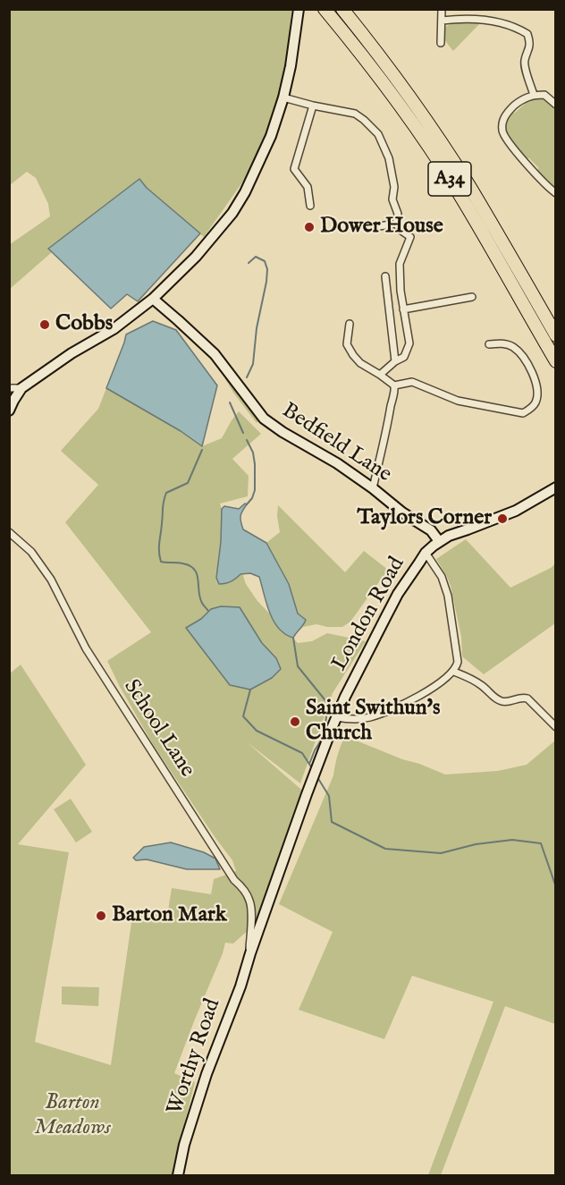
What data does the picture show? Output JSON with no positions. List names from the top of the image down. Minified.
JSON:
{"streets":{"highway":["A34"],"street":["Bedfield Lane","London Road","School Lane","Worthy Road"]},"crossings":[["Bedfield Lane","London Road"],["London Road","School Lane"],["London Road","Worthy Road"],["School Lane","Worthy Road"]],"parks":["Barton Meadows"],"places":["Dower House","Cobbs","Taylors Corner","Saint Swithun's Church","Barton Mark"]}
